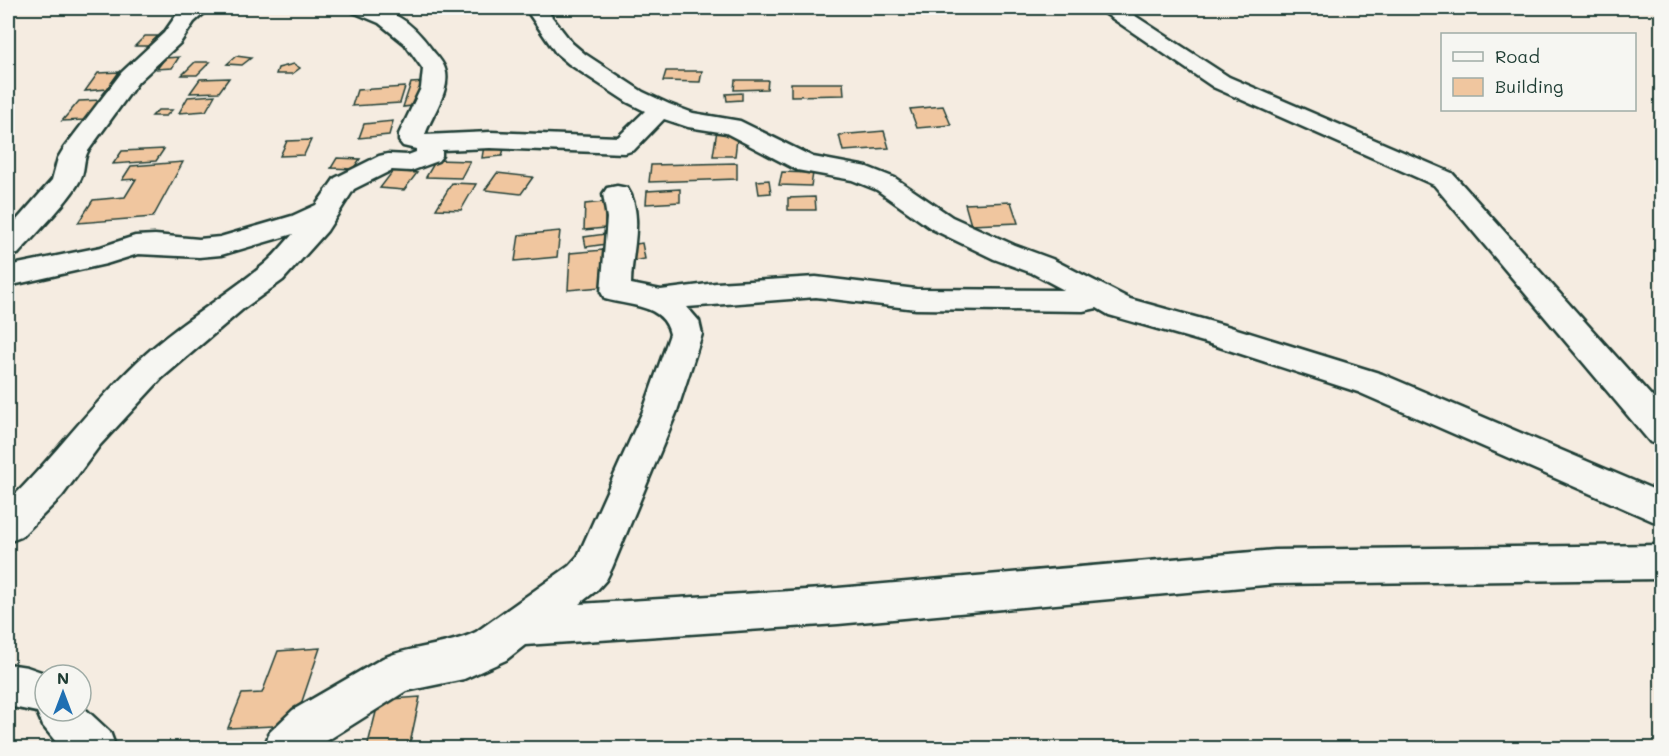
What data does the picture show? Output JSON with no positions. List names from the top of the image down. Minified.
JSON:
{"legend":["Road","Building"],"north":"top"}
